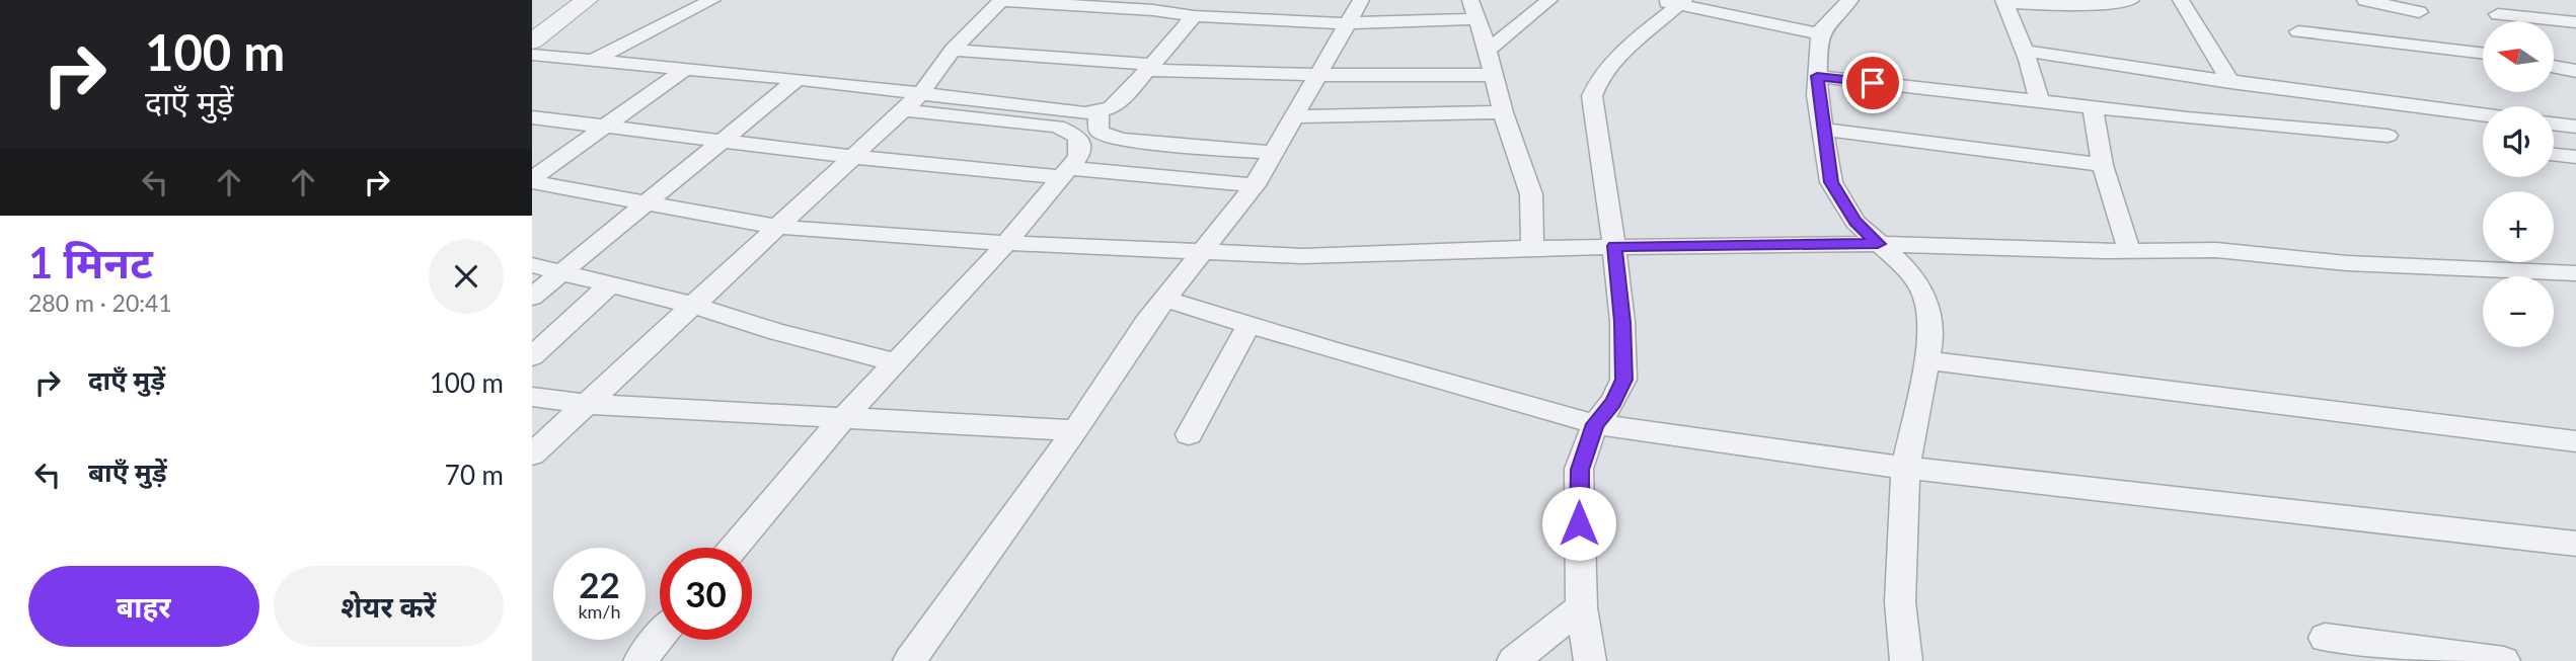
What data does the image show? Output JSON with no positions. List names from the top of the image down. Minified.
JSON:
{"north":"left","page":{"turn":["100 m","दाएँ मुड़ें"],"map_buttons":["+","−"],"heading":["1 मिनट","280 m · 20:41"],"list":[{"name":"दाएँ मुड़ें","value":"100 m"},{"name":"बाएँ मुड़ें","value":"70 m"}],"speed":"22 km/h","limit":"30","buttons":["बाहर","शेयर करें"]}}
